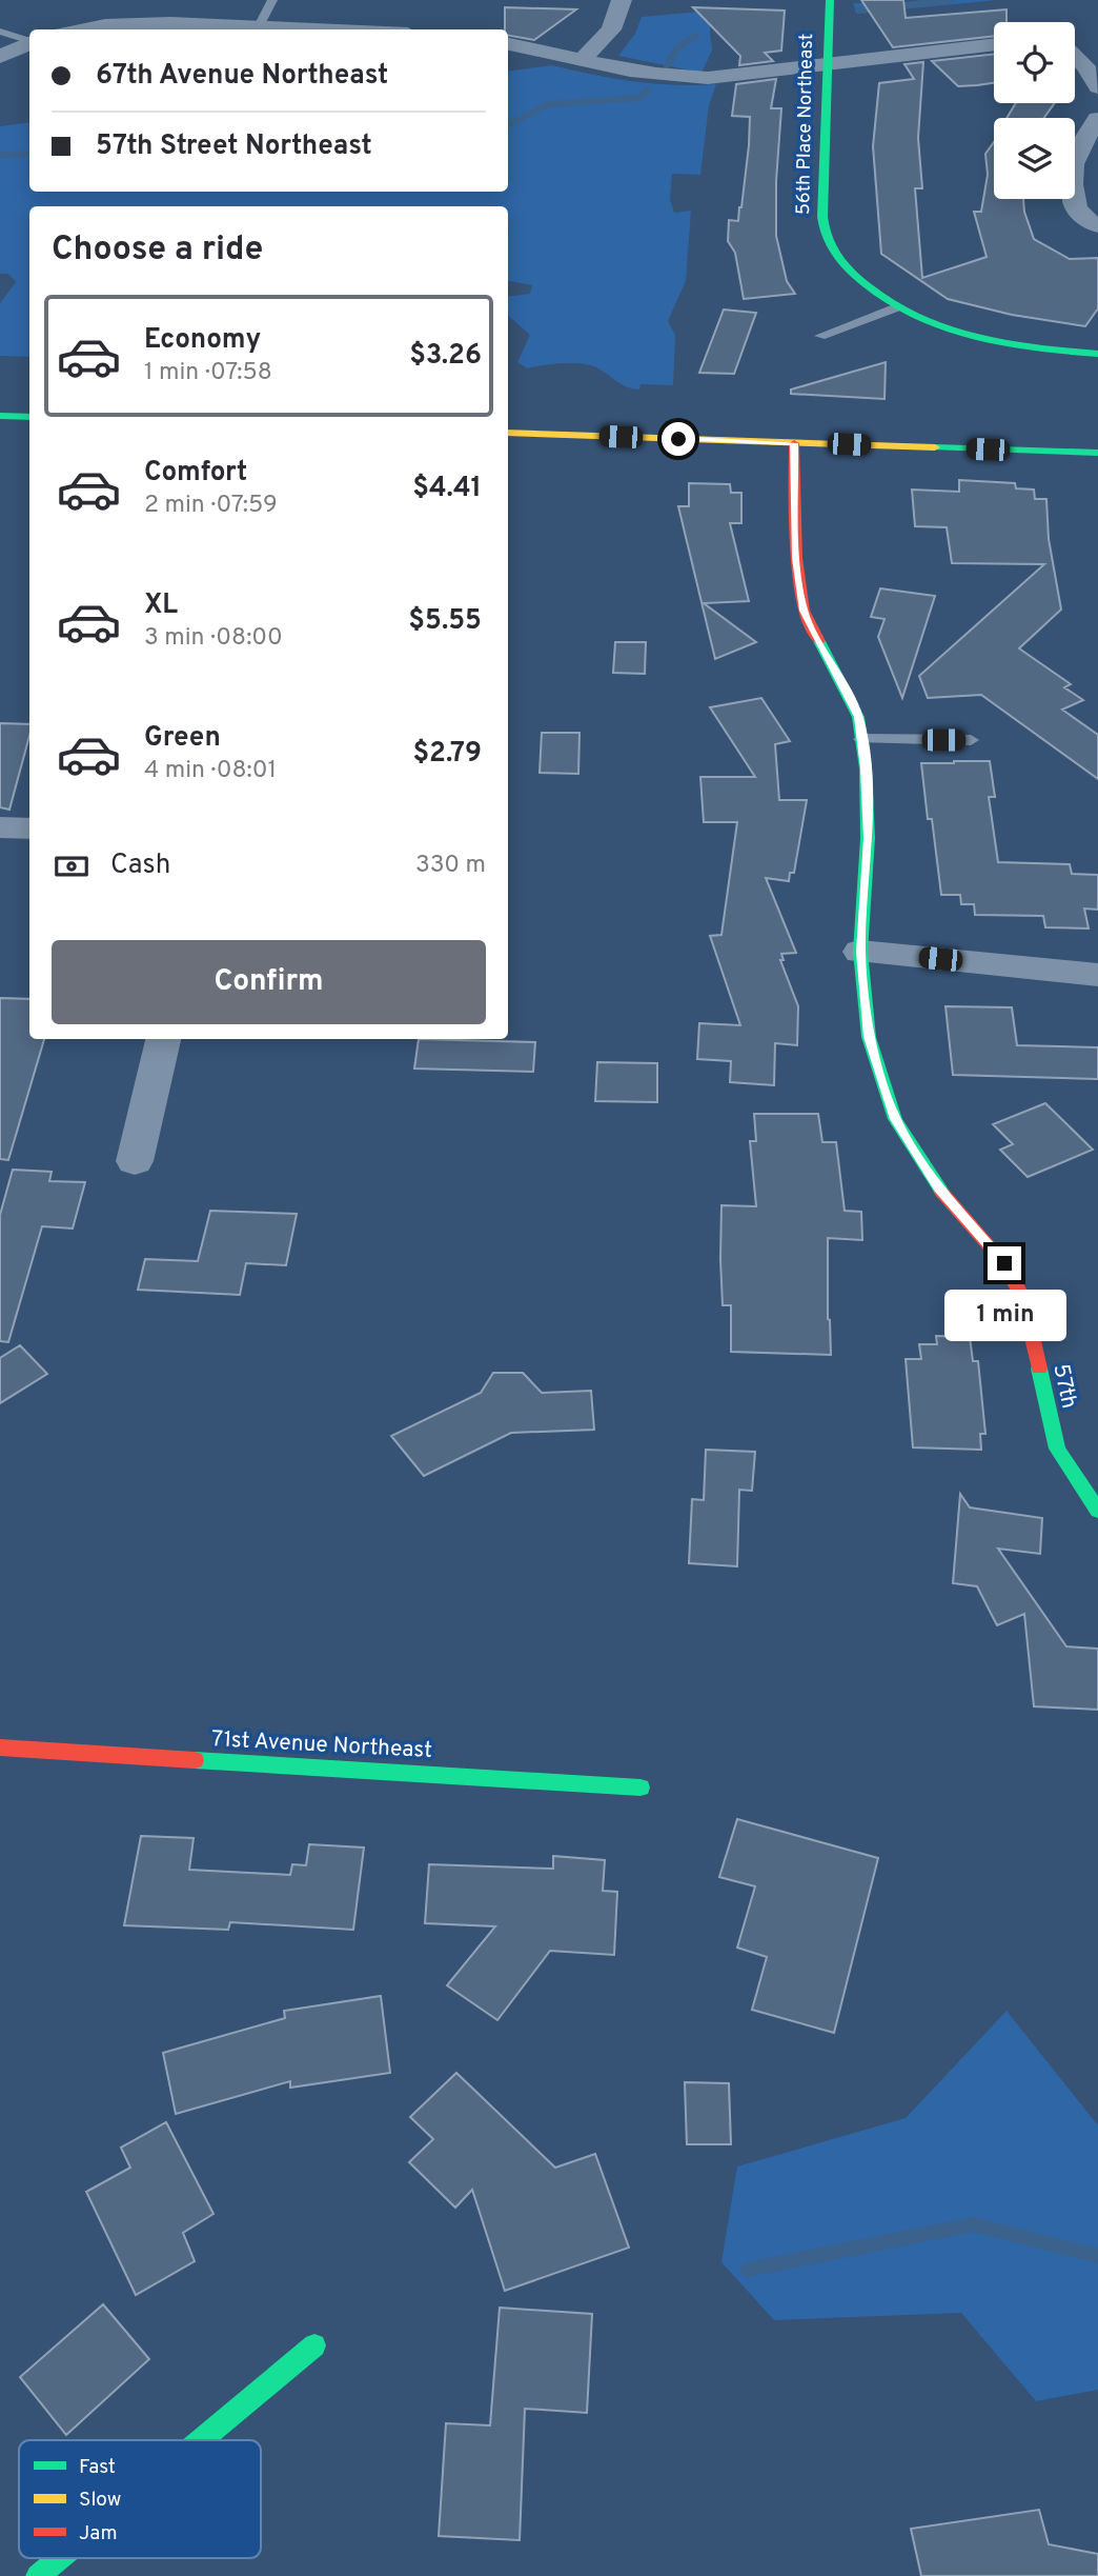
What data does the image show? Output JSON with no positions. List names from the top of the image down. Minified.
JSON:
{"streets":{"street":["56th Place Northeast","57th","71st Avenue Northeast"]},"legend":["Fast","Slow","Jam"],"page":{"banner":["67th Avenue Northeast","57th Street Northeast"],"heading":"Choose a ride","list":[{"name":"Economy","note":"1 min · 07:58","value":"$3.26"},{"name":"Comfort","note":"2 min · 07:59","value":"$4.41"},{"name":"XL","note":"3 min · 08:00","value":"$5.55"},{"name":"Green","note":"4 min · 08:01","value":"$2.79"}],"pay":["Cash","330 m"],"buttons":"Confirm","bubble":"1 min"}}
